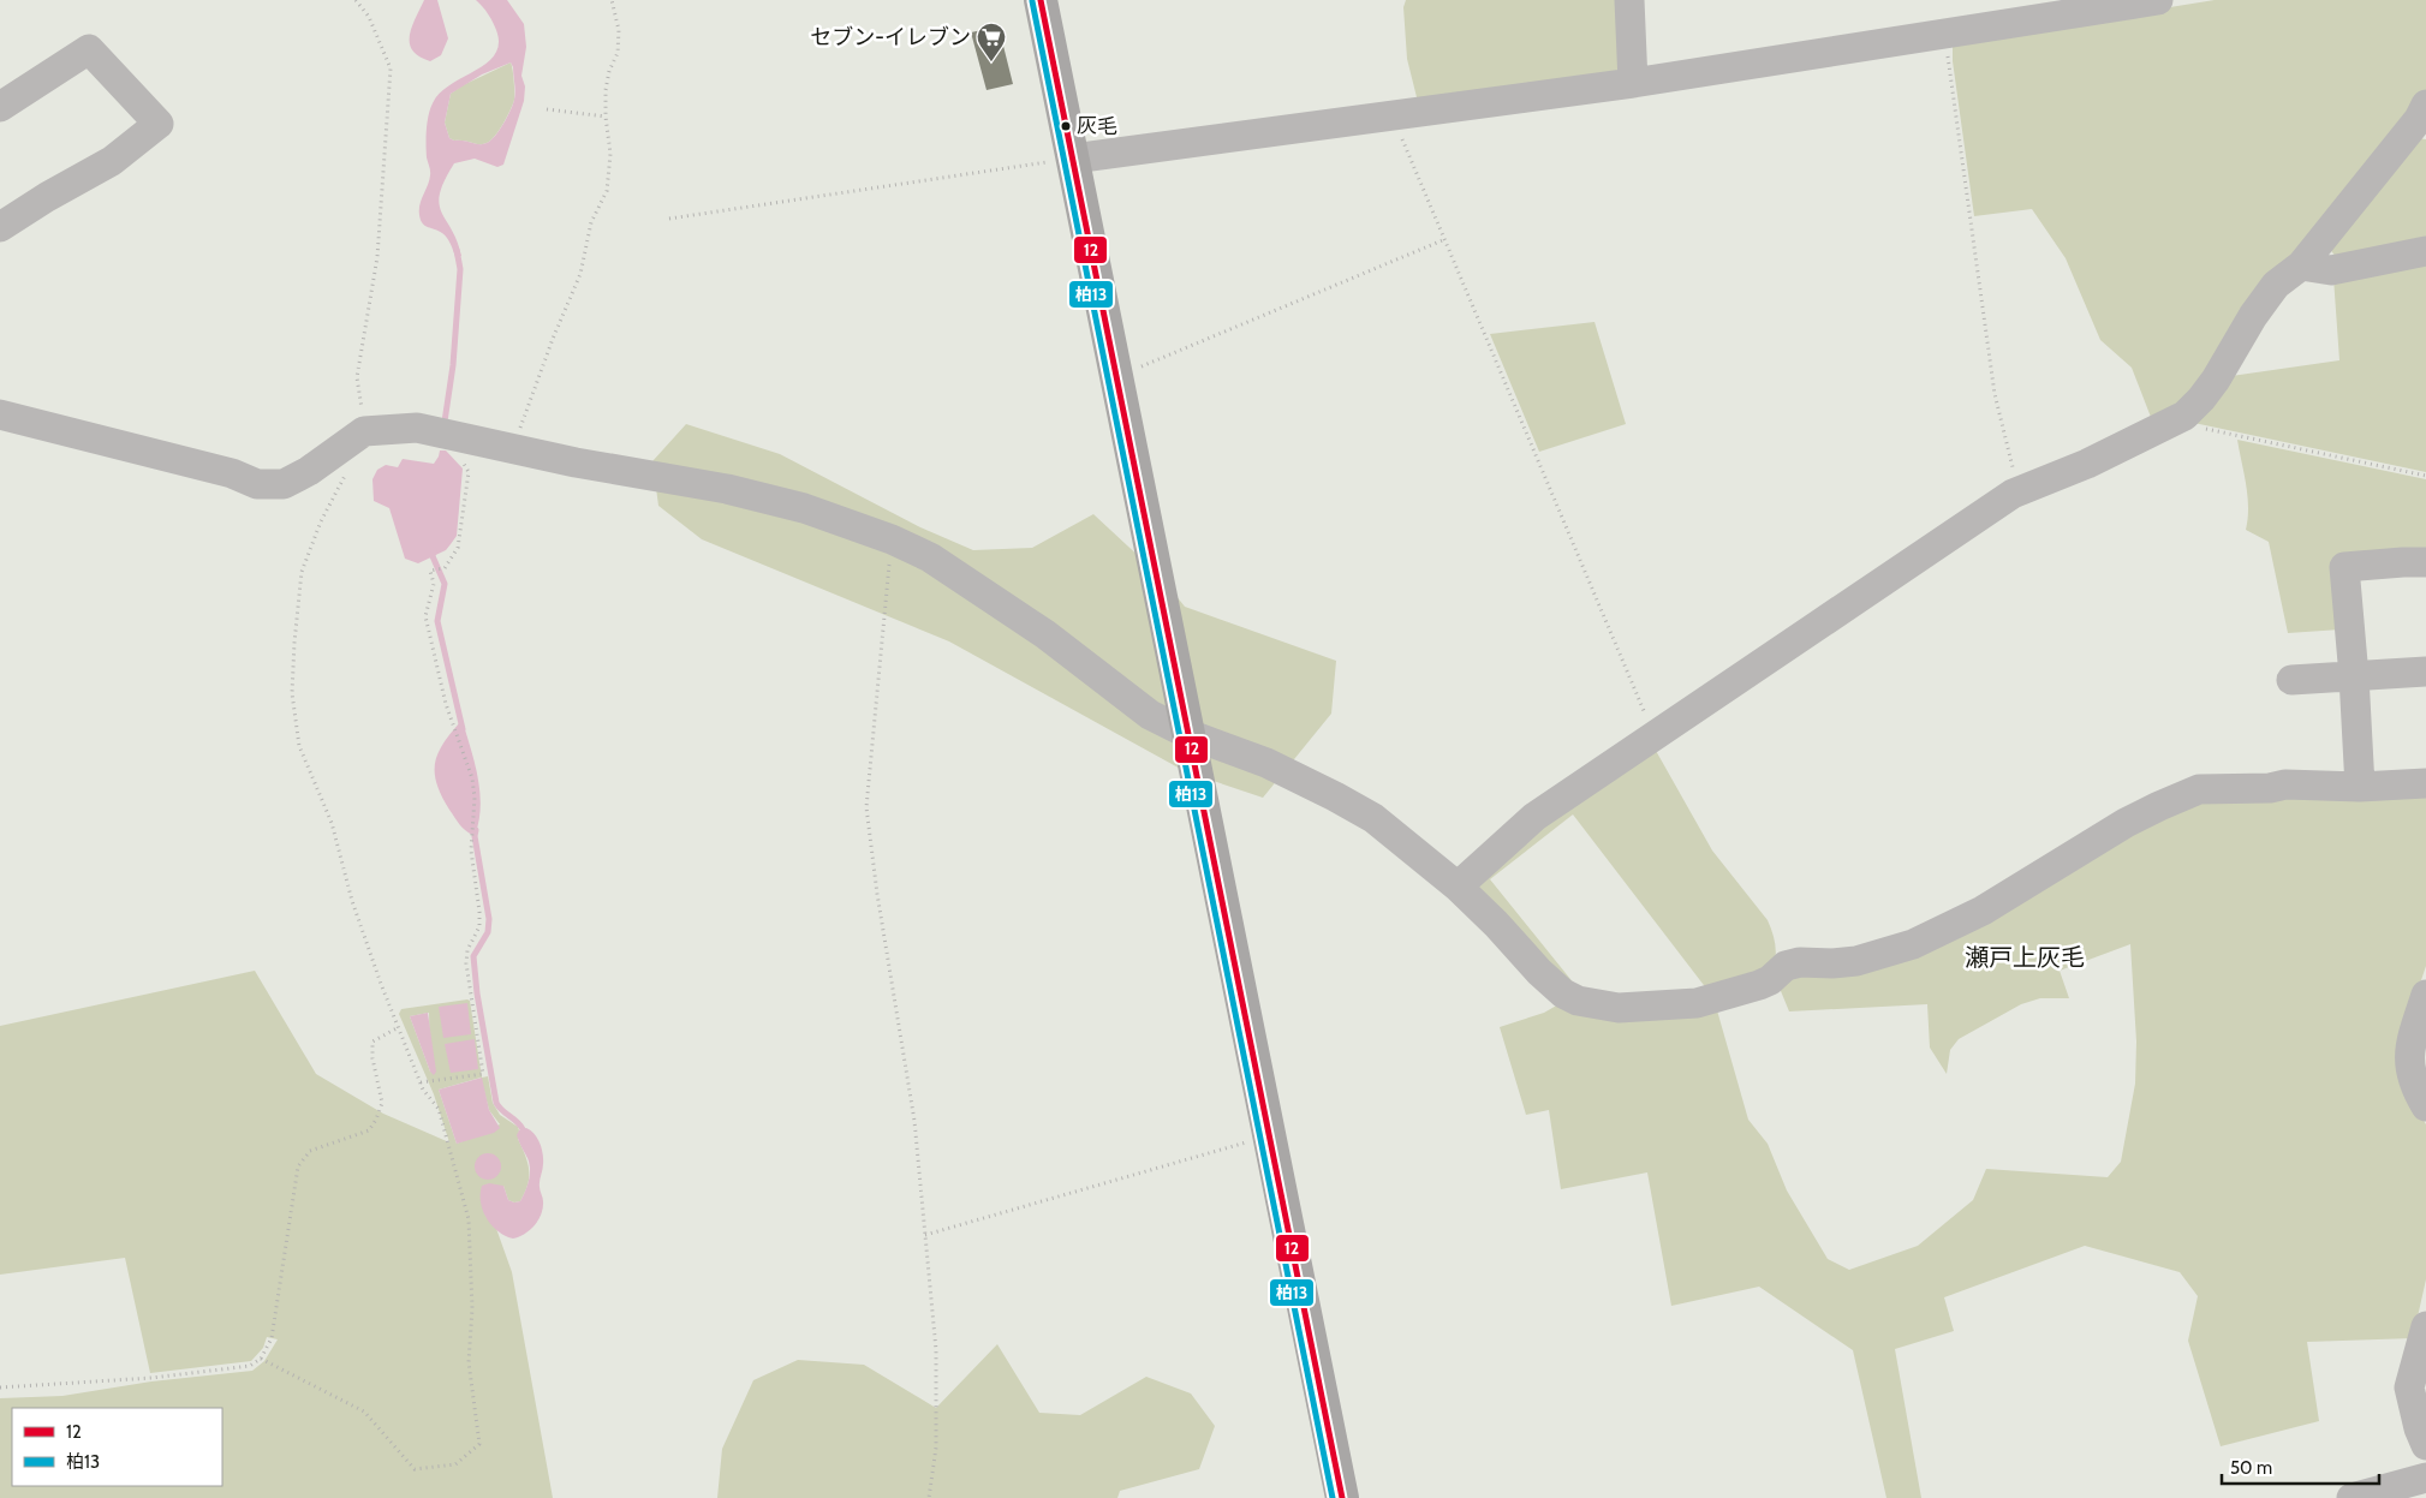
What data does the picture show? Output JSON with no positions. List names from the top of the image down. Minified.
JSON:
{"districts":["瀬戸上灰毛"],"places":{"supermarket":["セブン-イレブン"],"other":["灰毛"]},"lines":["transit line 12","transit line 柏13"],"legend":["12","柏13"],"scale_bar":"50 m"}
